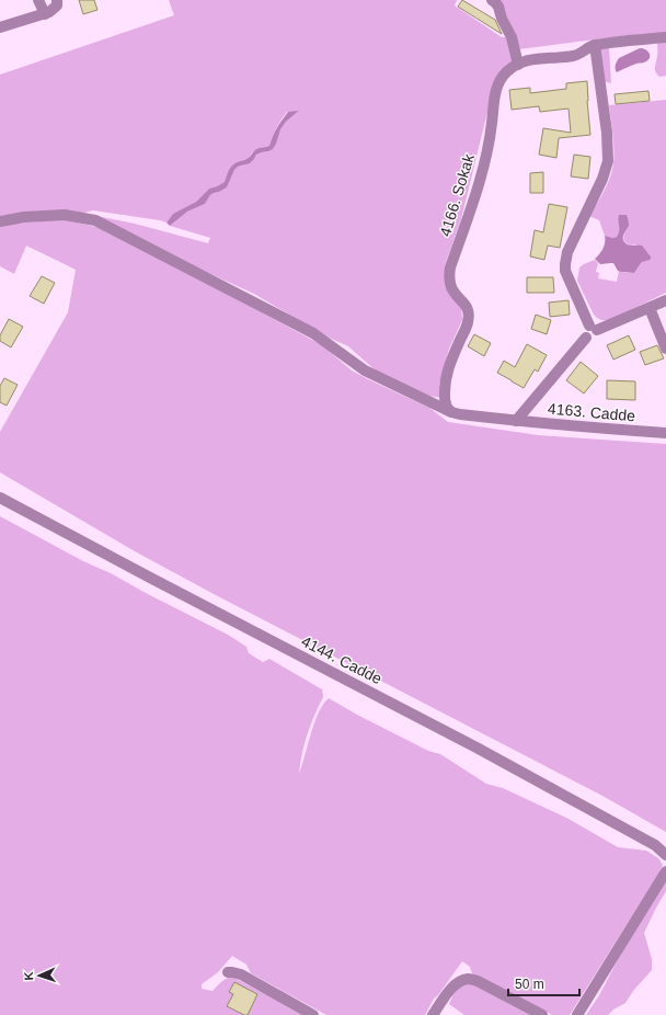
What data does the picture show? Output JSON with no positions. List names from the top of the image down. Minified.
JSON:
{"streets":{"street":["4166. Sokak","4163. Cadde","4144. Cadde"]},"crossings":[["4166. Sokak","4163. Cadde"]],"scale_bar":"50 m","north":"left"}
